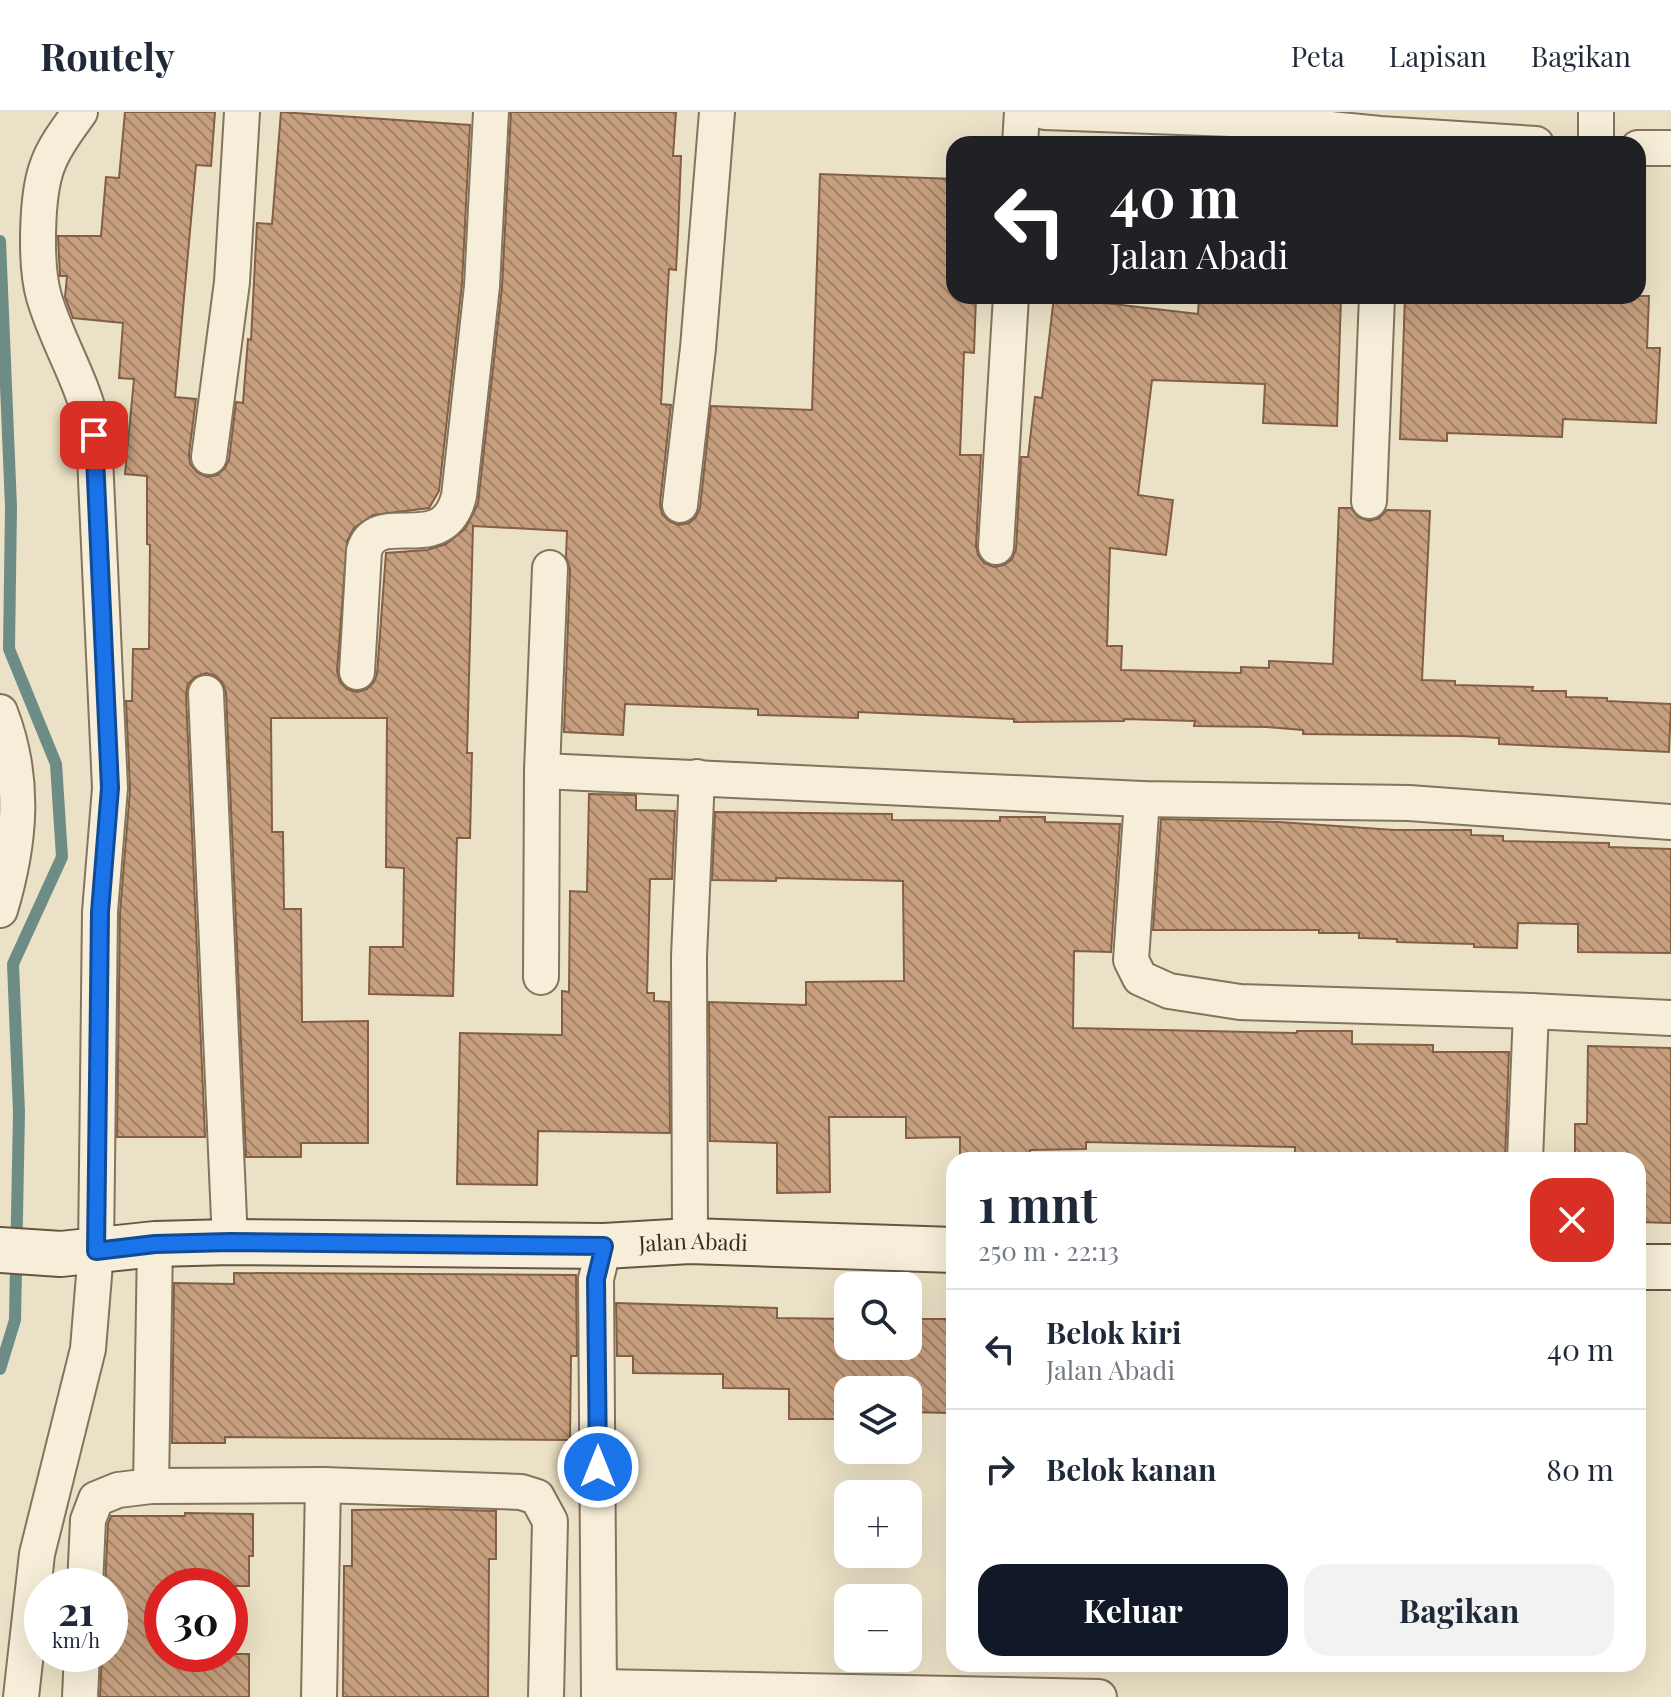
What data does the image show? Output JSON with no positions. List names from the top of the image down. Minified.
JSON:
{"streets":{"street":["Jalan Abadi"]},"page":{"header":"Routely","nav":["Peta","Lapisan","Bagikan"],"turn":["40 m","Jalan Abadi"],"heading":["1 mnt","250 m · 22:13"],"map_buttons":["+","−"],"list":[{"name":"Belok kiri","note":"Jalan Abadi","value":"40 m"},{"name":"Belok kanan","value":"80 m"}],"buttons":["Keluar","Bagikan"],"speed":"21 km/h","limit":"30"}}
